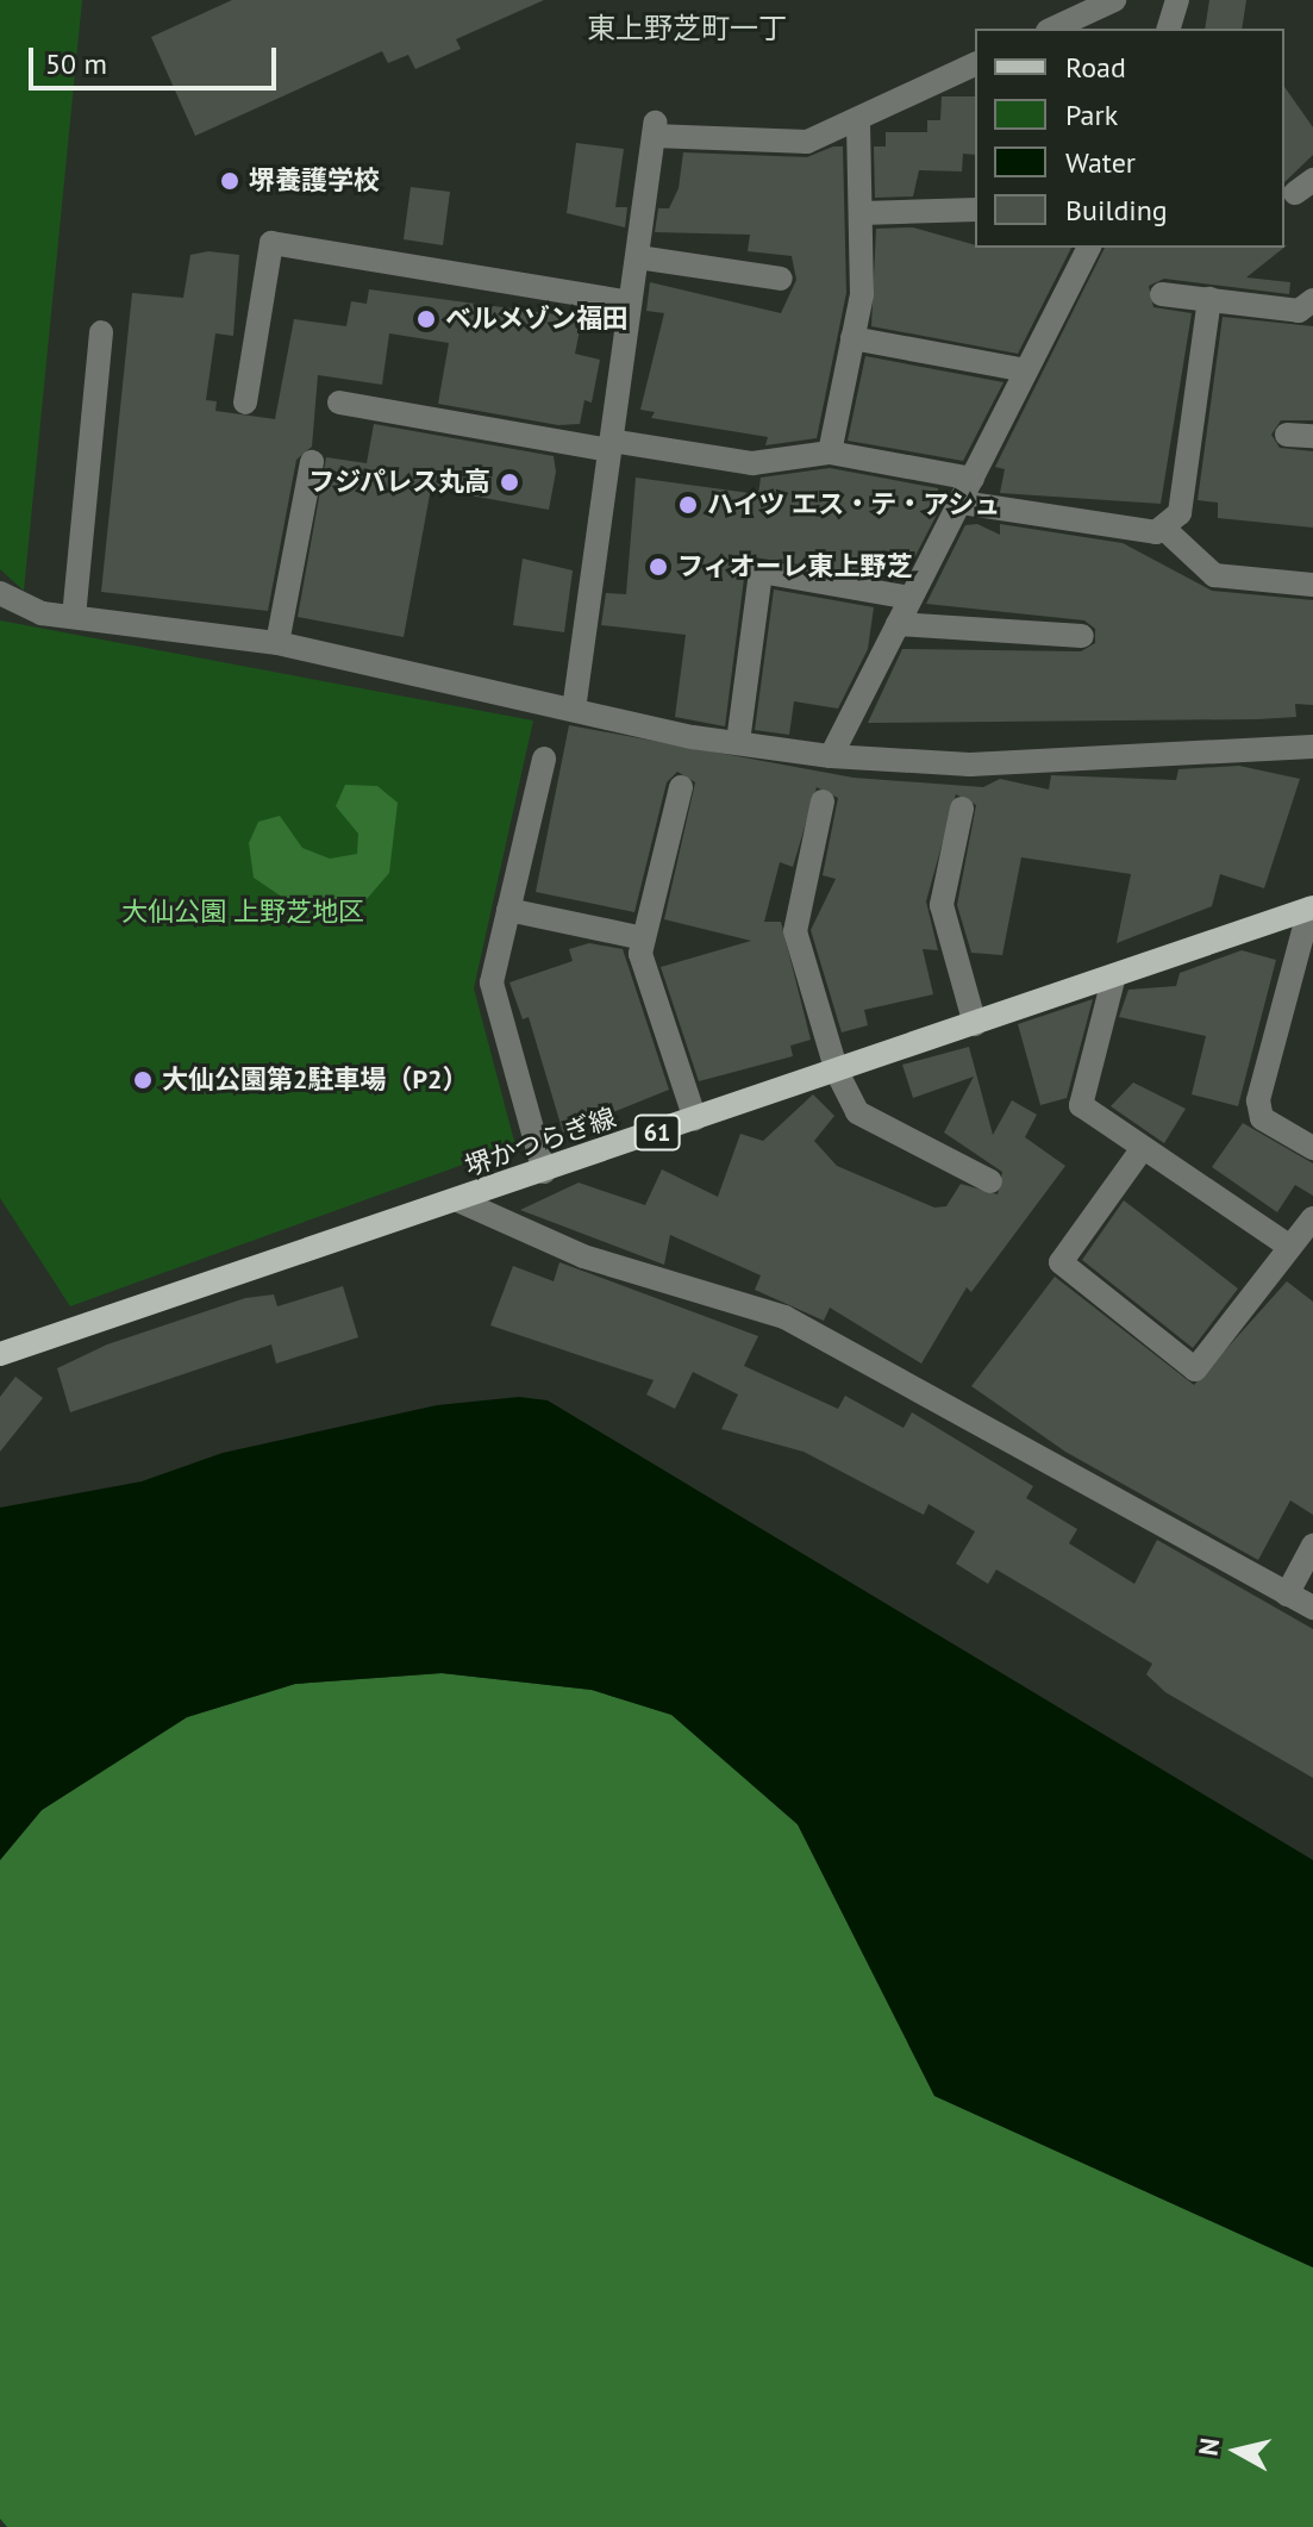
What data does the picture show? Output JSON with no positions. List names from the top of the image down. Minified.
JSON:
{"streets":{"main road":["61","堺かつらぎ線"]},"districts":["東上野芝町一丁"],"parks":["大仙公園 上野芝地区"],"places":["堺養護学校","ベルメゾン福田","フジパレス丸高","ハイツ エス・テ・アシュ","フィオーレ東上野芝","大仙公園第2駐車場（P2）"],"legend":["Road","Park","Water","Building"],"scale_bar":"50 m","north":"left"}
